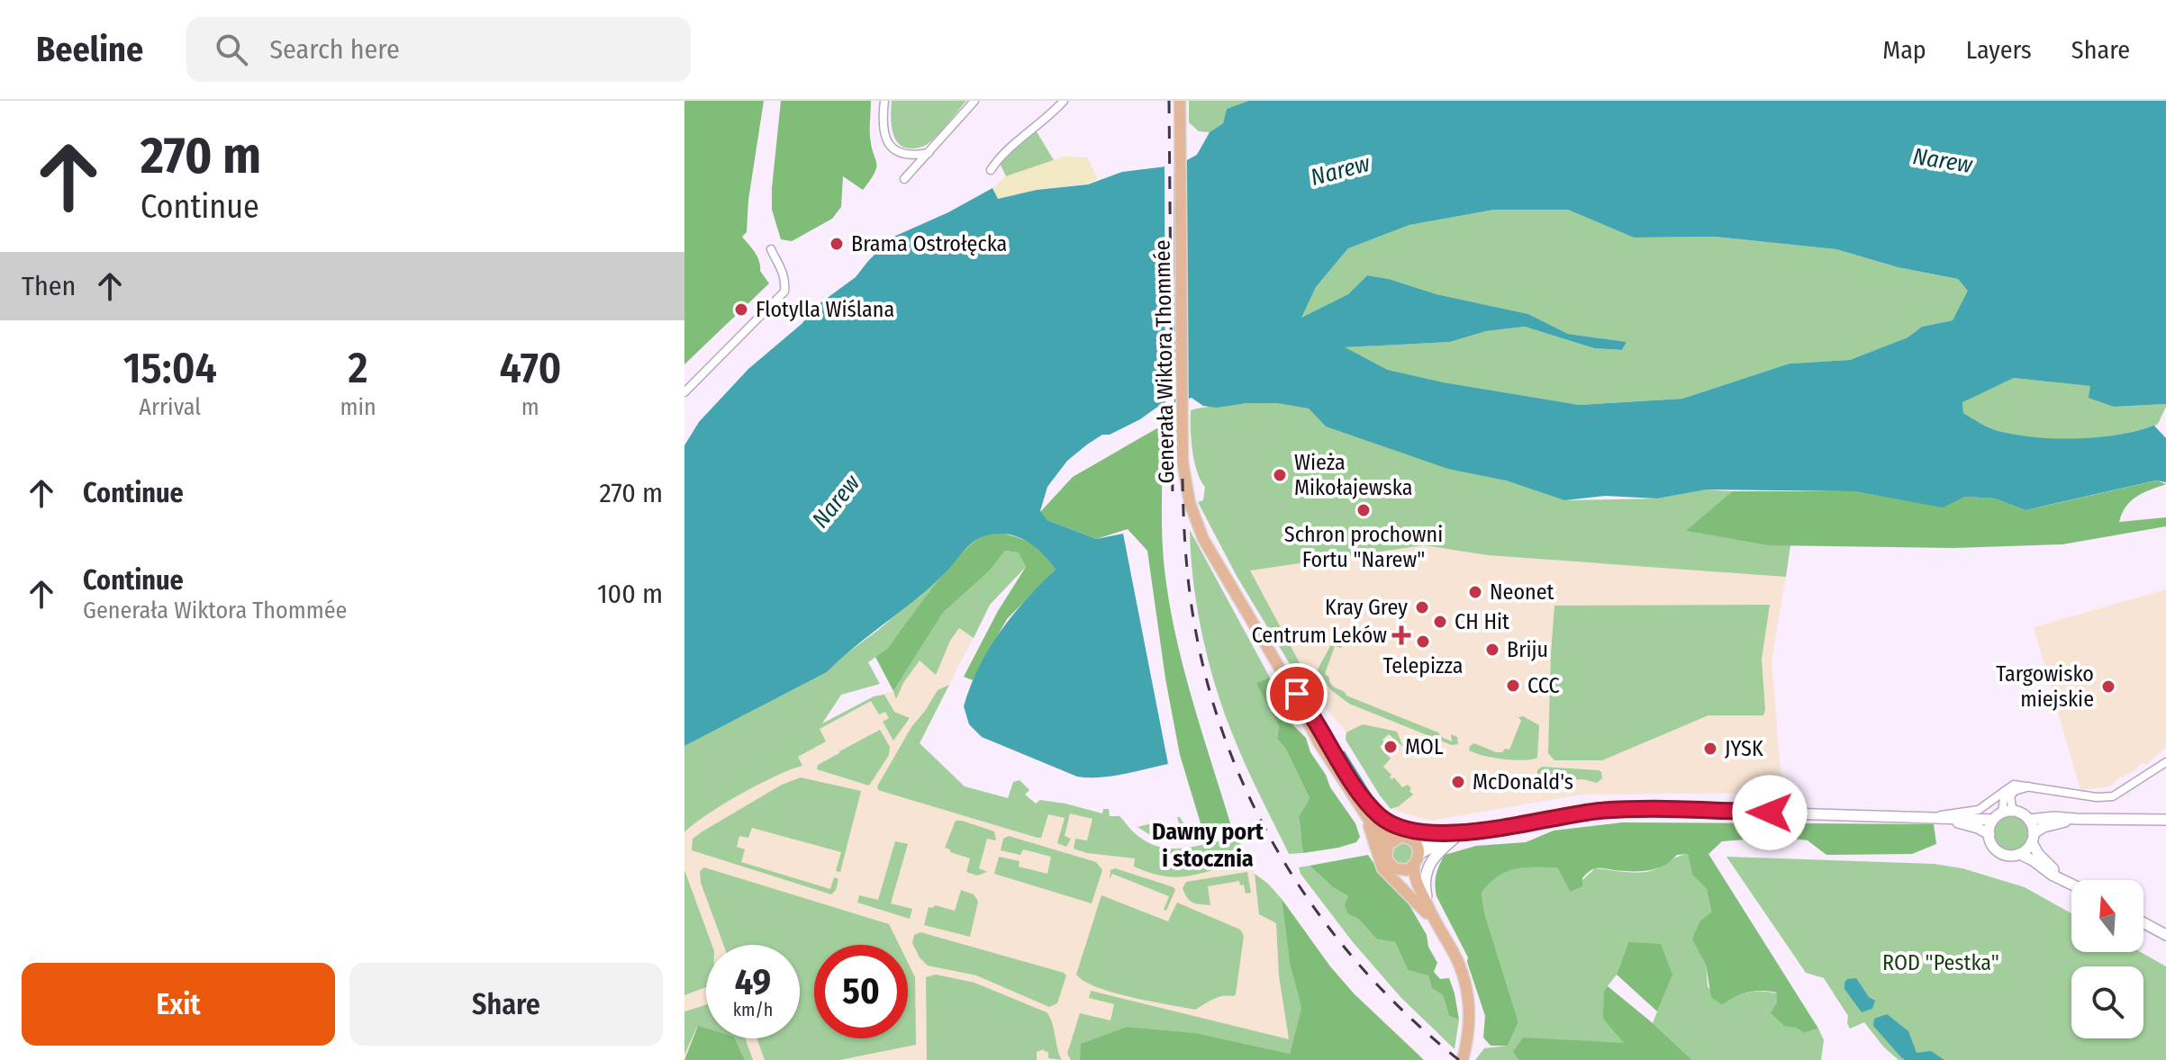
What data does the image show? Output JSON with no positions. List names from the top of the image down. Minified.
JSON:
{"streets":{"main road":["Generała Wiktora Thommée"]},"districts":["Dawny port i stocznia"],"water":["Narew"],"parks":["ROD \"Pestka\""],"places":{"other":["Brama Ostrołęcka","Flotylla Wiślana","Wieża Mikołajewska","Schron prochowni Fortu \"Narew\"","Neonet","Kray Grey","CH Hit","Telepizza","Briju","CCC","Targowisko miejskie","MOL","JYSK","McDonald's"],"health":["Centrum Leków"]},"north":"top","page":{"header":"Beeline","search":"Search here","nav":["Map","Layers","Share"],"turn":["270 m","Continue"],"then":"Then","eta":["15:04","Arrival","2","min","470","m"],"list":[{"name":"Continue","value":"270 m"},{"name":"Continue","note":"Generała Wiktora Thommée","value":"100 m"}],"speed":"49 km/h","limit":"50","buttons":["Exit","Share"]}}
